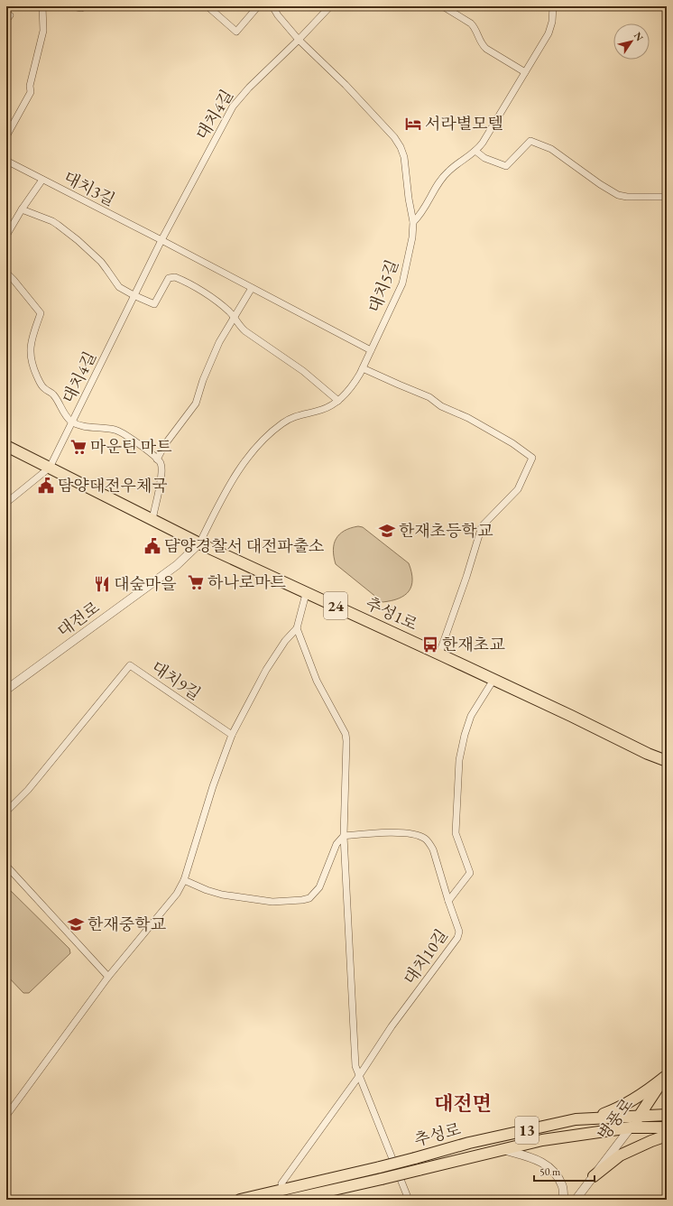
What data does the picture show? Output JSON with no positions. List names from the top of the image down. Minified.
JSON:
{"streets":{"main road":["24","추성1로","병풍로","13","추성로"],"street":["대치4길","대치3길","대치5길","대전로","대치9길","대치10길"]},"crossings":[["대치4길","대치3길"],["대치4길","대치5길"],["대치4길","추성1로"],["대치5길","추성1로"],["대치5길","대전로"],["추성1로","대전로"],["병풍로","13"],["병풍로","추성로"],["13","추성로"]],"districts":["대전면"],"places":{"hotel":["서라별모텔"],"supermarket":["마운틴 마트","하나로마트"],"public building":["담양대전우체국","담양경찰서 대전파출소"],"school or university":["한재초등학교","한재중학교"],"restaurant":["대숲마을"],"bus stop":["한재초교"]},"scale_bar":"50 m","north":"top right"}
